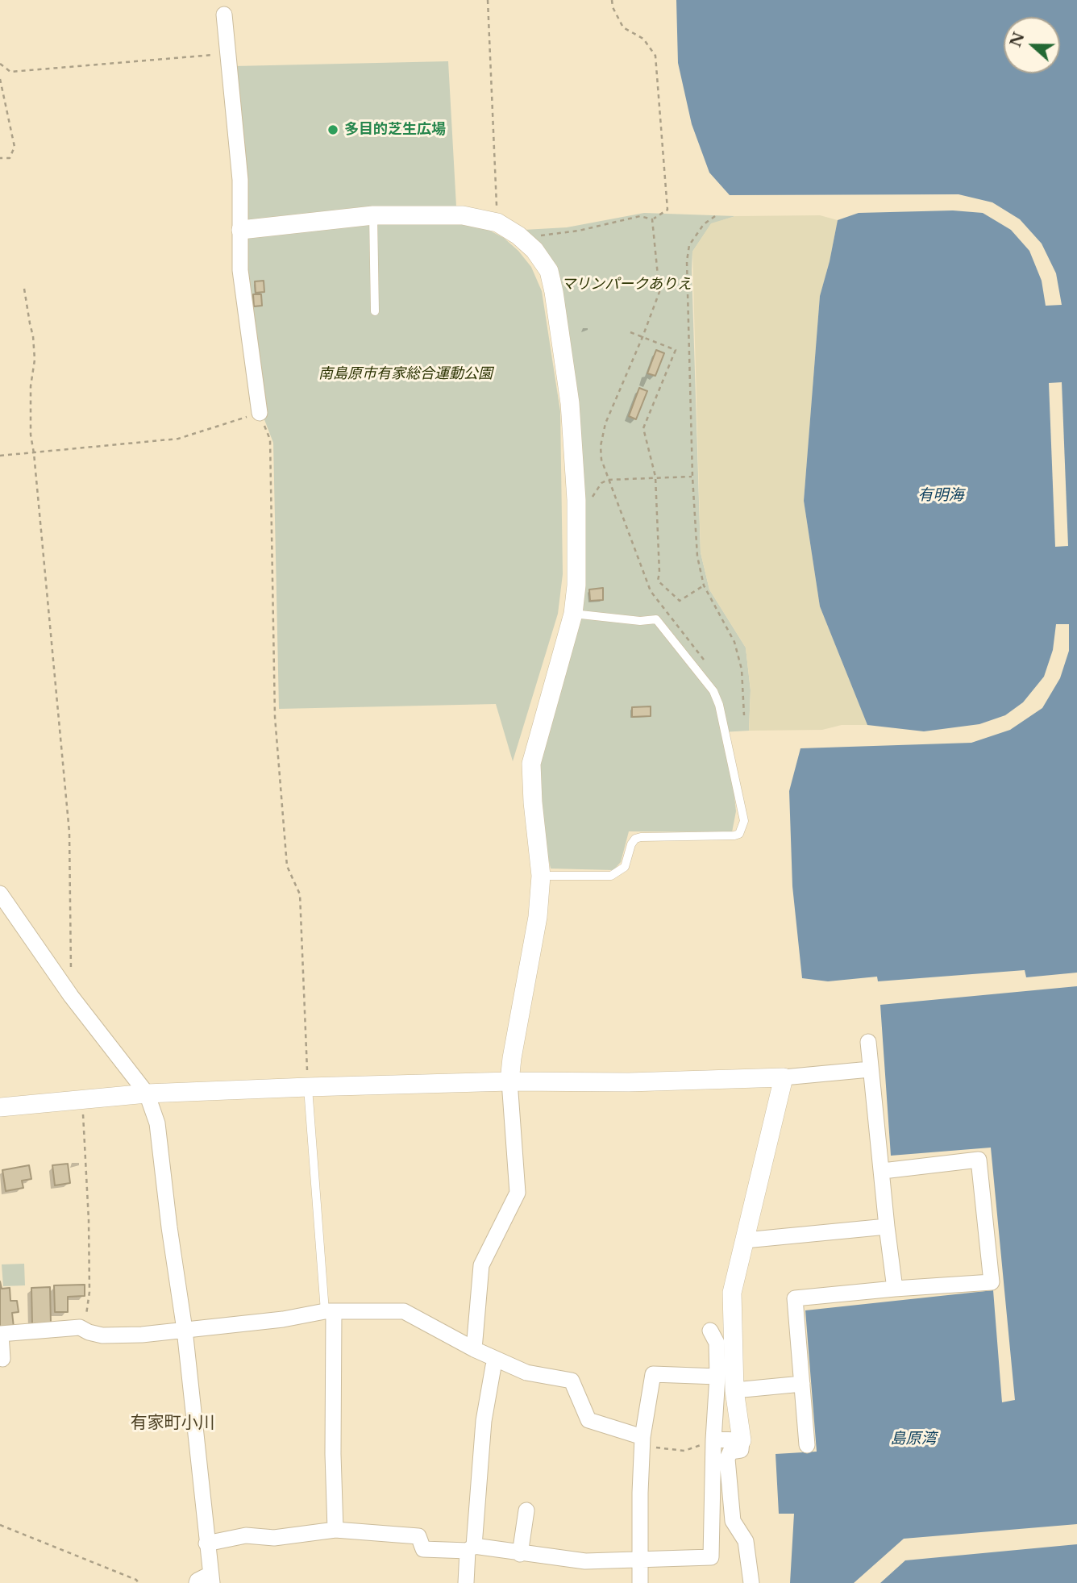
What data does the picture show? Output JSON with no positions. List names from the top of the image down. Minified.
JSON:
{"districts":["有家町小川"],"water":["有明海","島原湾"],"parks":["マリンパークありえ","南島原市有家総合運動公園"],"places":["多目的芝生広場"],"north":"left"}
